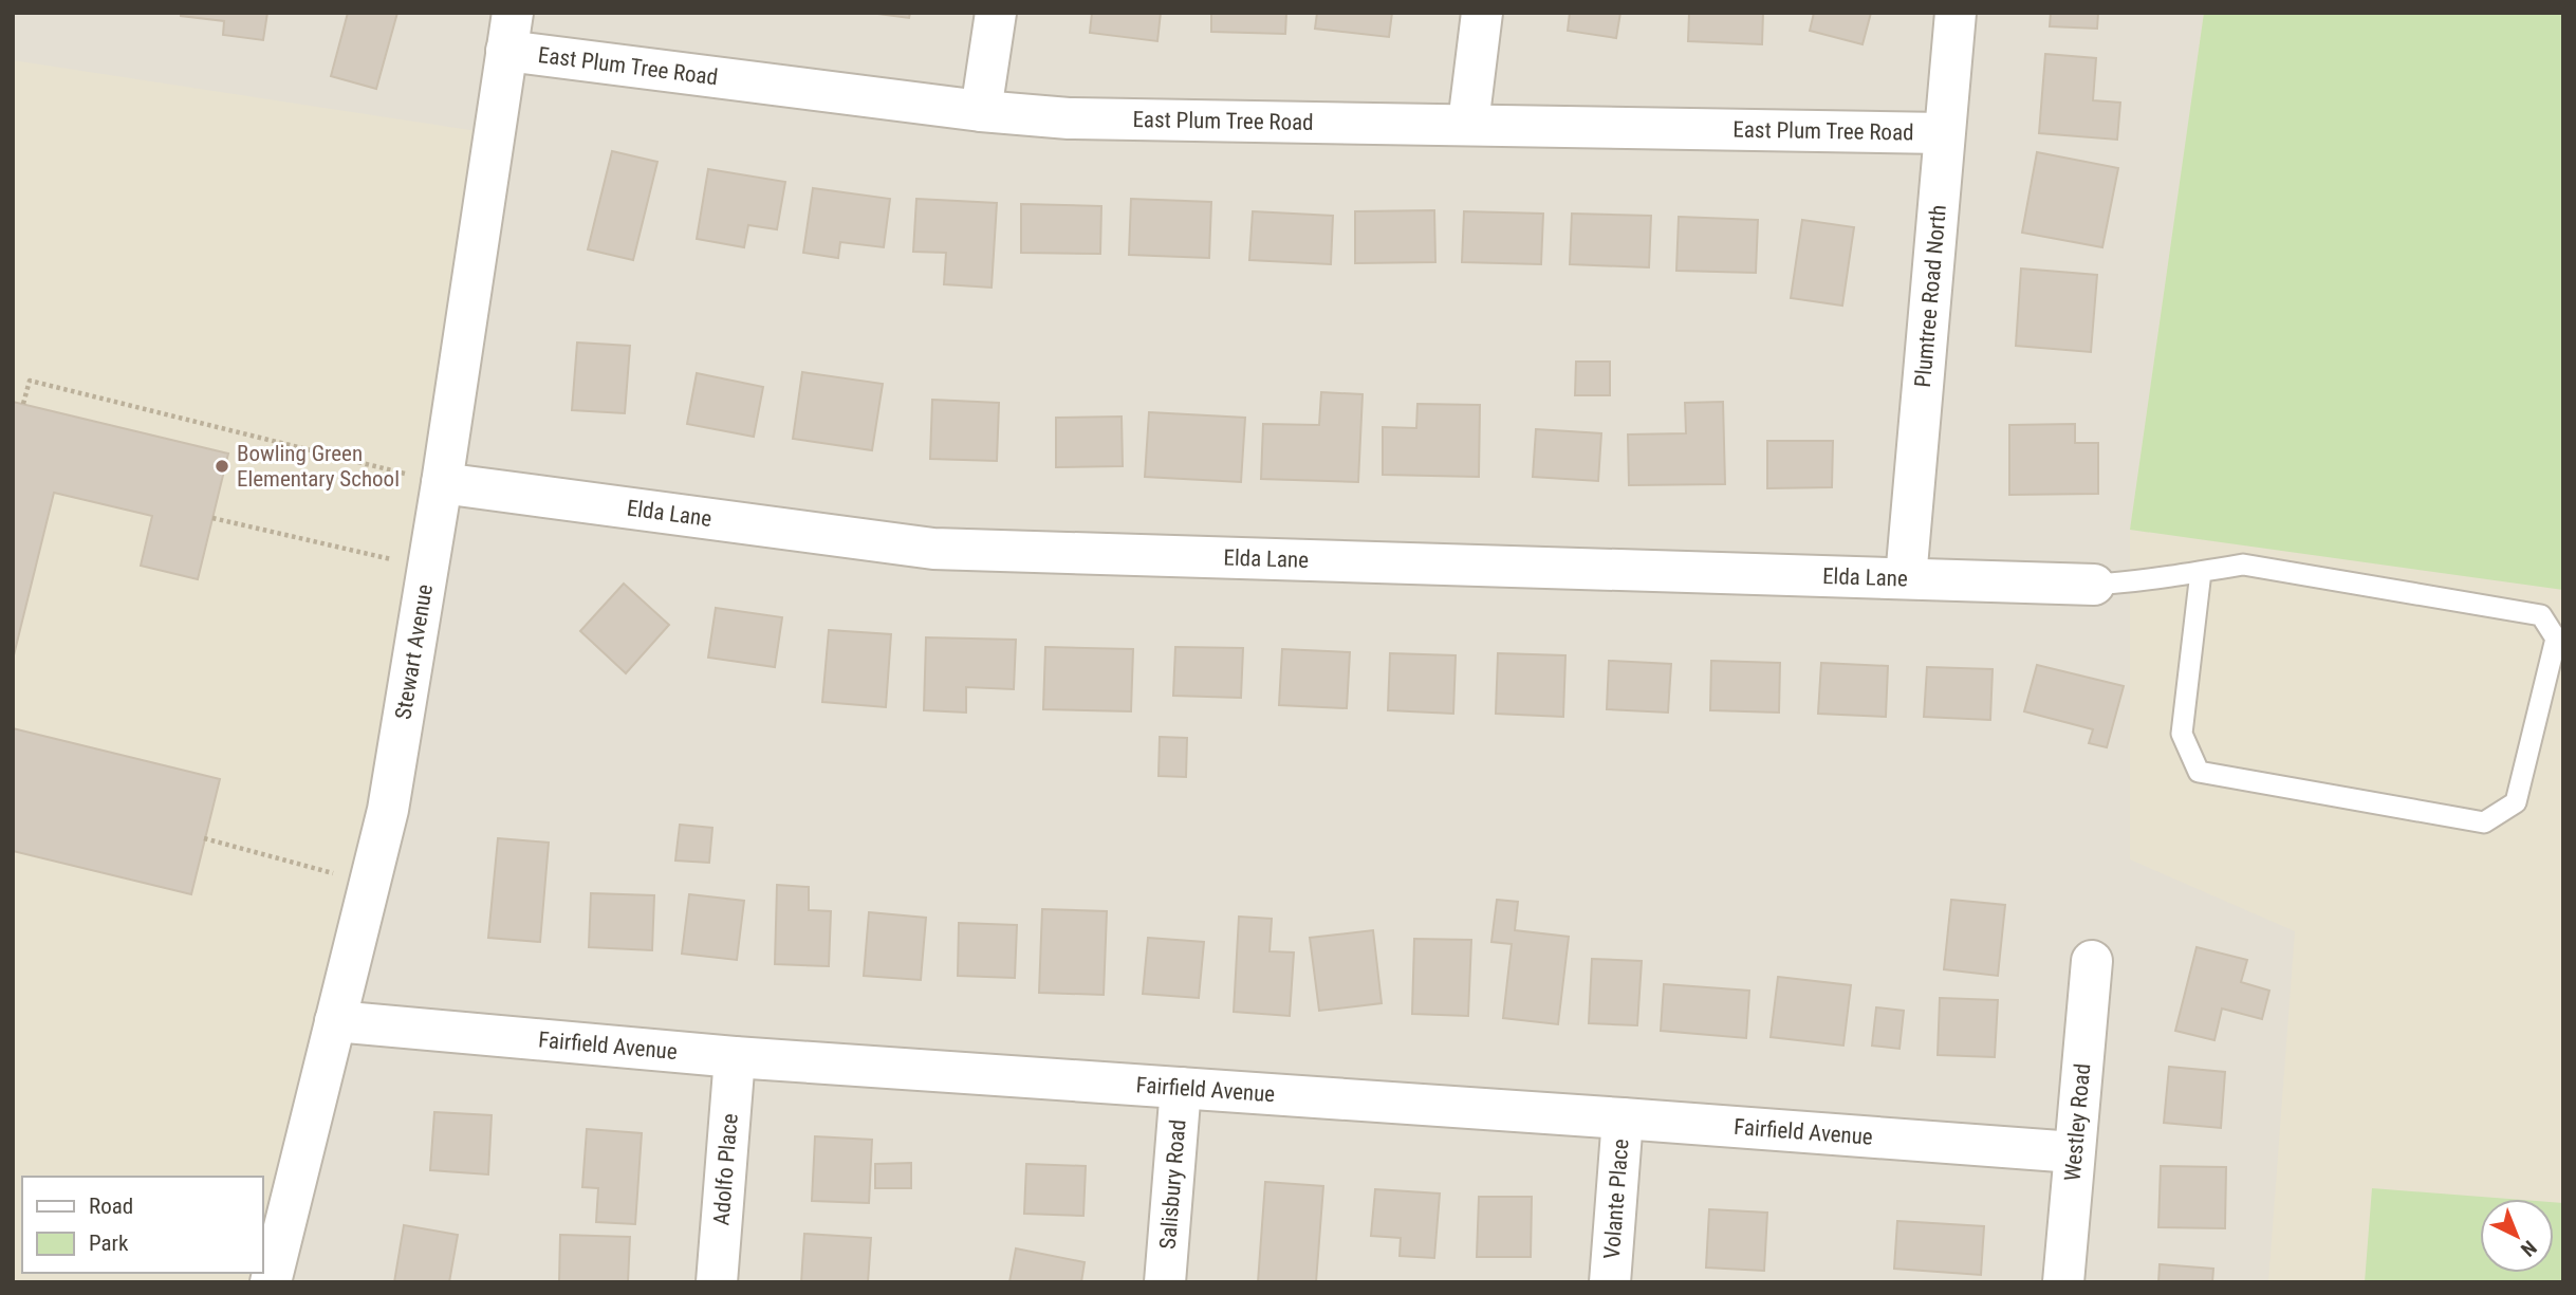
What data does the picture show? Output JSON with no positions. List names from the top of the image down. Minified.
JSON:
{"streets":{"street":["East Plum Tree Road","Plumtree Road North","Elda Lane","Stewart Avenue","Fairfield Avenue","Westley Road","Adolfo Place","Salisbury Road","Volante Place"]},"crossings":[["East Plum Tree Road","Plumtree Road North"],["East Plum Tree Road","Stewart Avenue"],["Plumtree Road North","Elda Lane"],["Elda Lane","Stewart Avenue"],["Stewart Avenue","Fairfield Avenue"],["Fairfield Avenue","Westley Road"],["Fairfield Avenue","Adolfo Place"],["Fairfield Avenue","Salisbury Road"],["Fairfield Avenue","Volante Place"]],"places":["Bowling Green Elementary School"],"legend":["Road","Park"],"north":"bottom right"}
